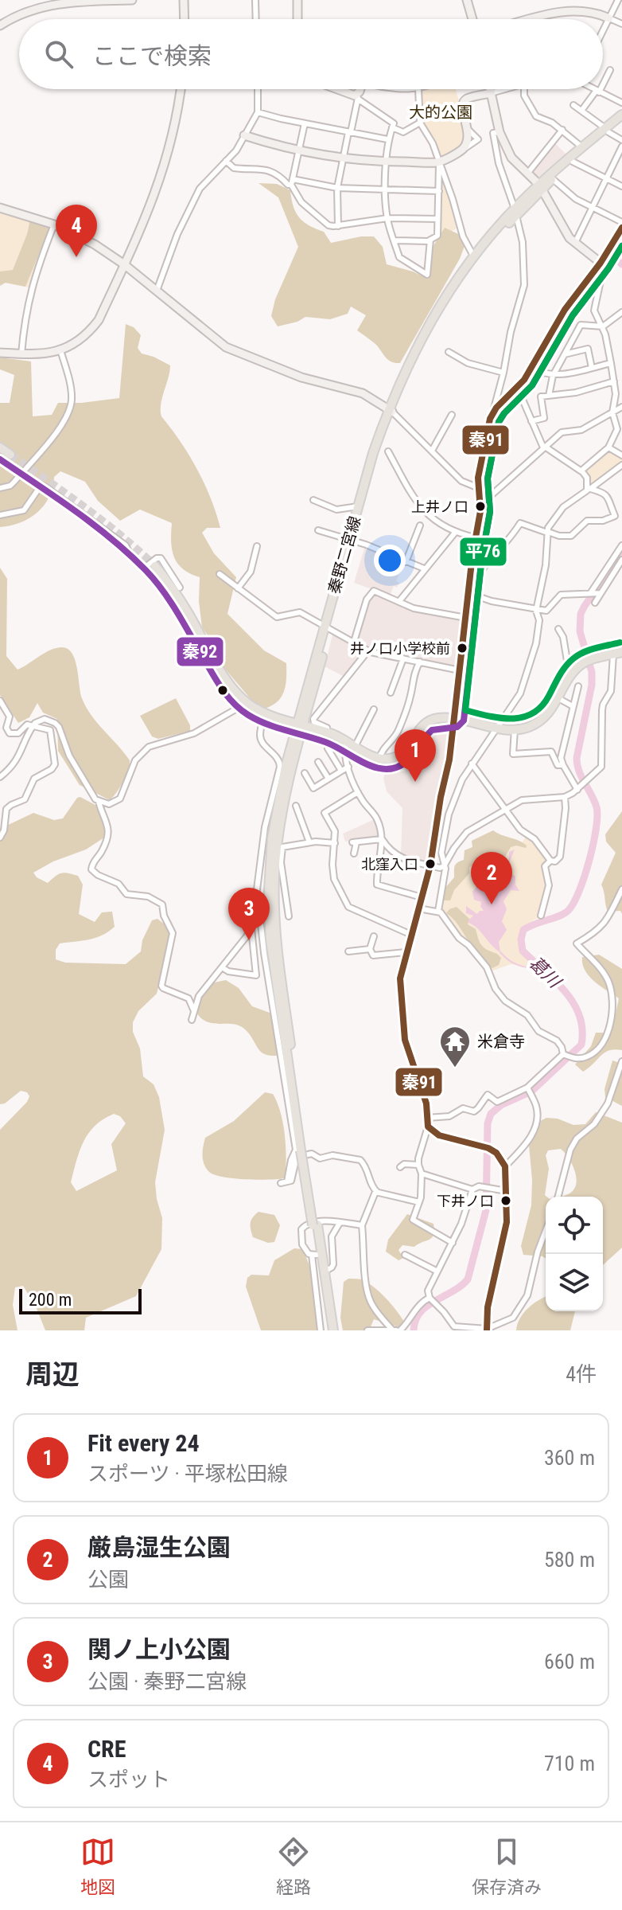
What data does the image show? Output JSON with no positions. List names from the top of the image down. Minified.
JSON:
{"streets":{"main road":["秦野二宮線"]},"water":["葛川"],"parks":["大的公園"],"places":{"other":["上井ノ口","井ノ口小学校前","北窪入口","下井ノ口"],"temple":["米倉寺"]},"lines":["transit line 秦91","transit line 秦92","transit line 平76"],"scale_bar":"200 m","page":{"search":"ここで検索","pins":["4","1","2","3"],"scale":"200 m","heading":["周辺","4件"],"list":[{"mark":"1","name":"Fit every 24","note":"スポーツ · 平塚松田線","value":"360 m"},{"mark":"2","name":"厳島湿生公園","note":"公園","value":"580 m"},{"mark":"3","name":"関ノ上小公園","note":"公園 · 秦野二宮線","value":"660 m"},{"mark":"4","name":"CRE","note":"スポット","value":"710 m"}],"nav":["地図","経路","保存済み"]}}
